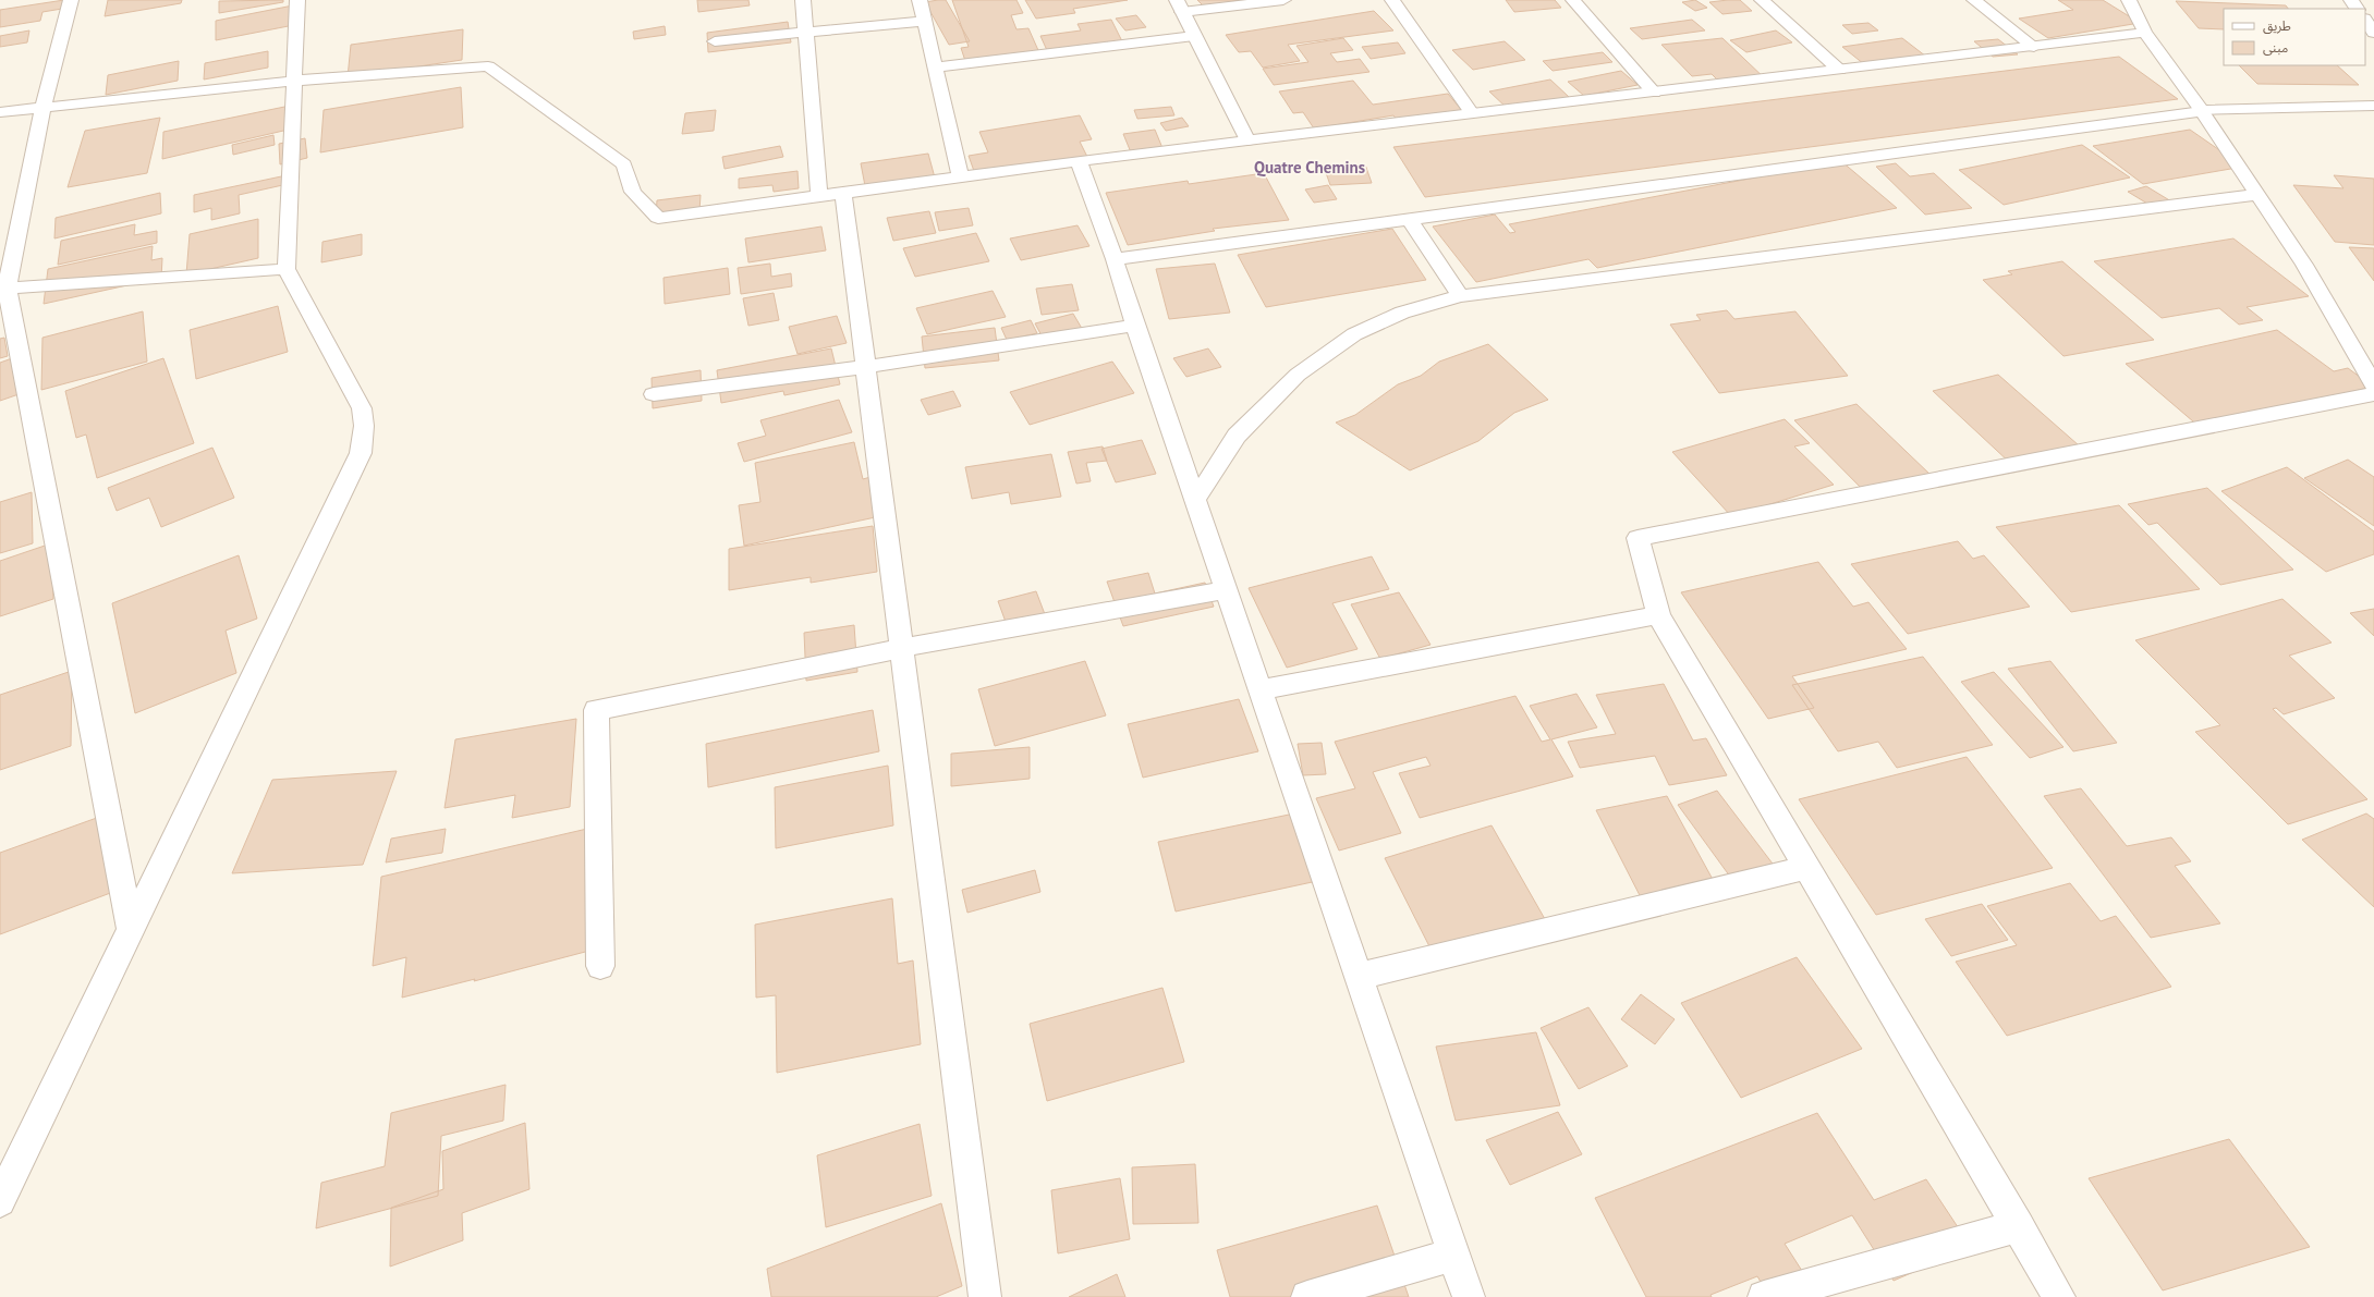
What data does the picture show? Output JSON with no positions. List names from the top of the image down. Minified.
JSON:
{"districts":["Quatre Chemins"],"legend":["طريق","مبنى"]}
